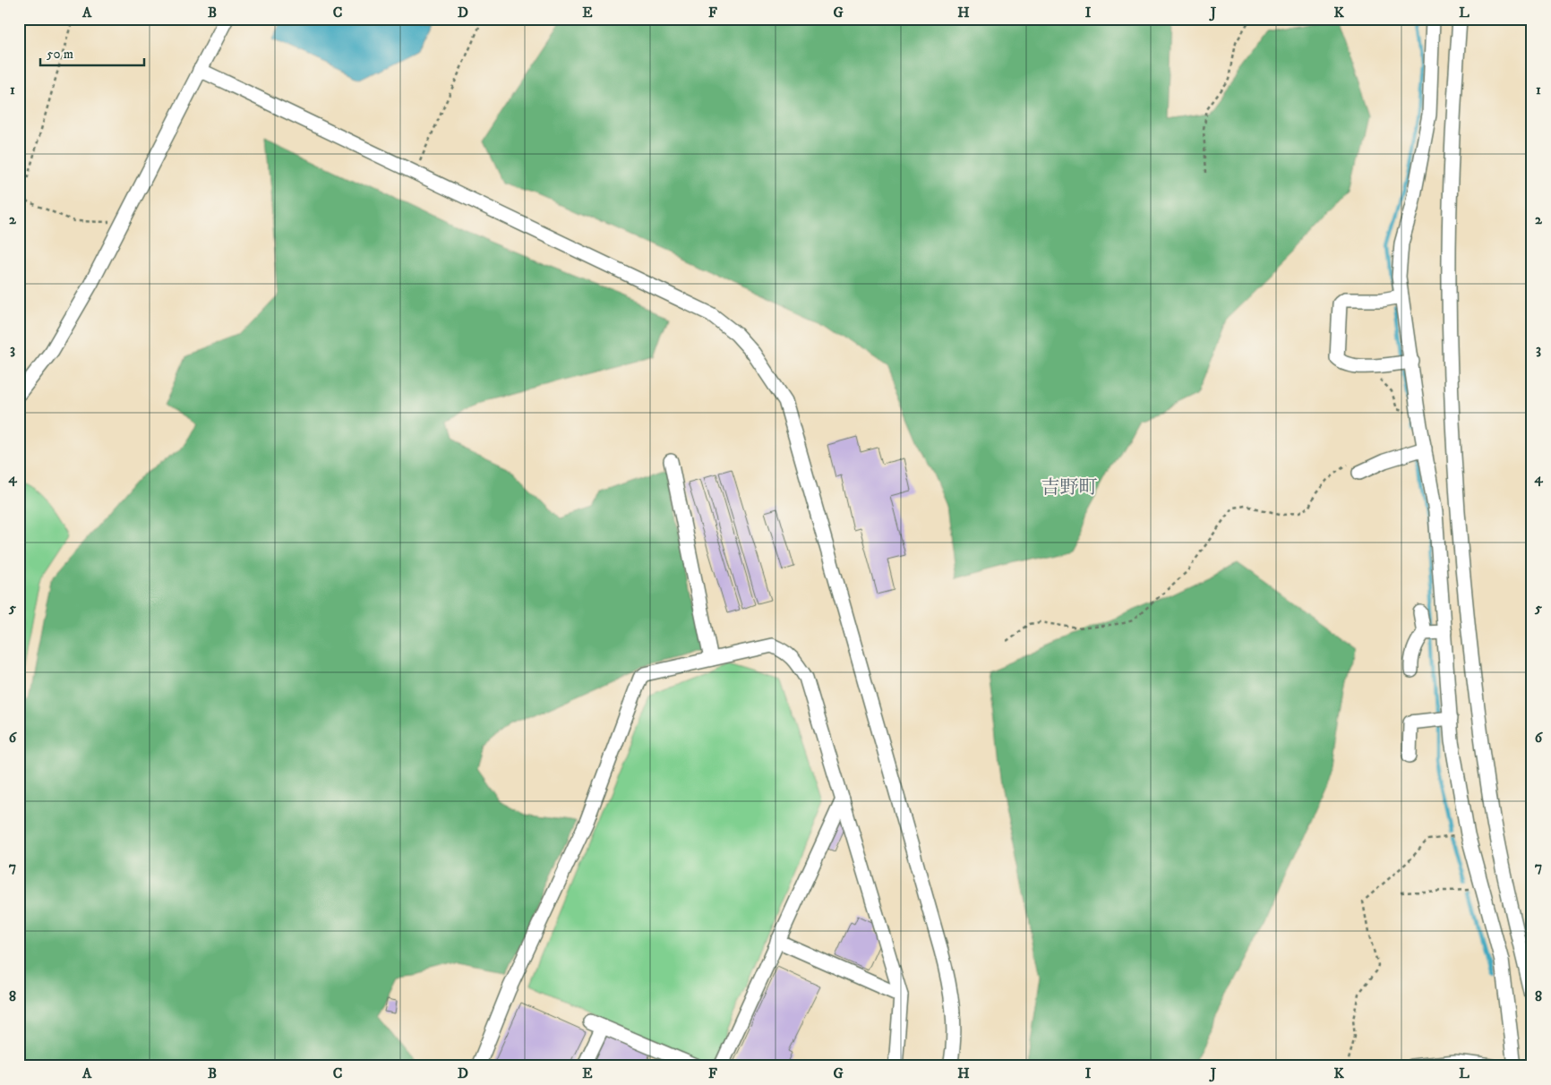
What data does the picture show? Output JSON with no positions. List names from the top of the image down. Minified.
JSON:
{"districts":["吉野町"],"scale_bar":"50 m","grid":{"columns":["A","B","C","D","E","F","G","H","I","J","K","L"],"rows":["1","2","3","4","5","6","7","8"]}}
